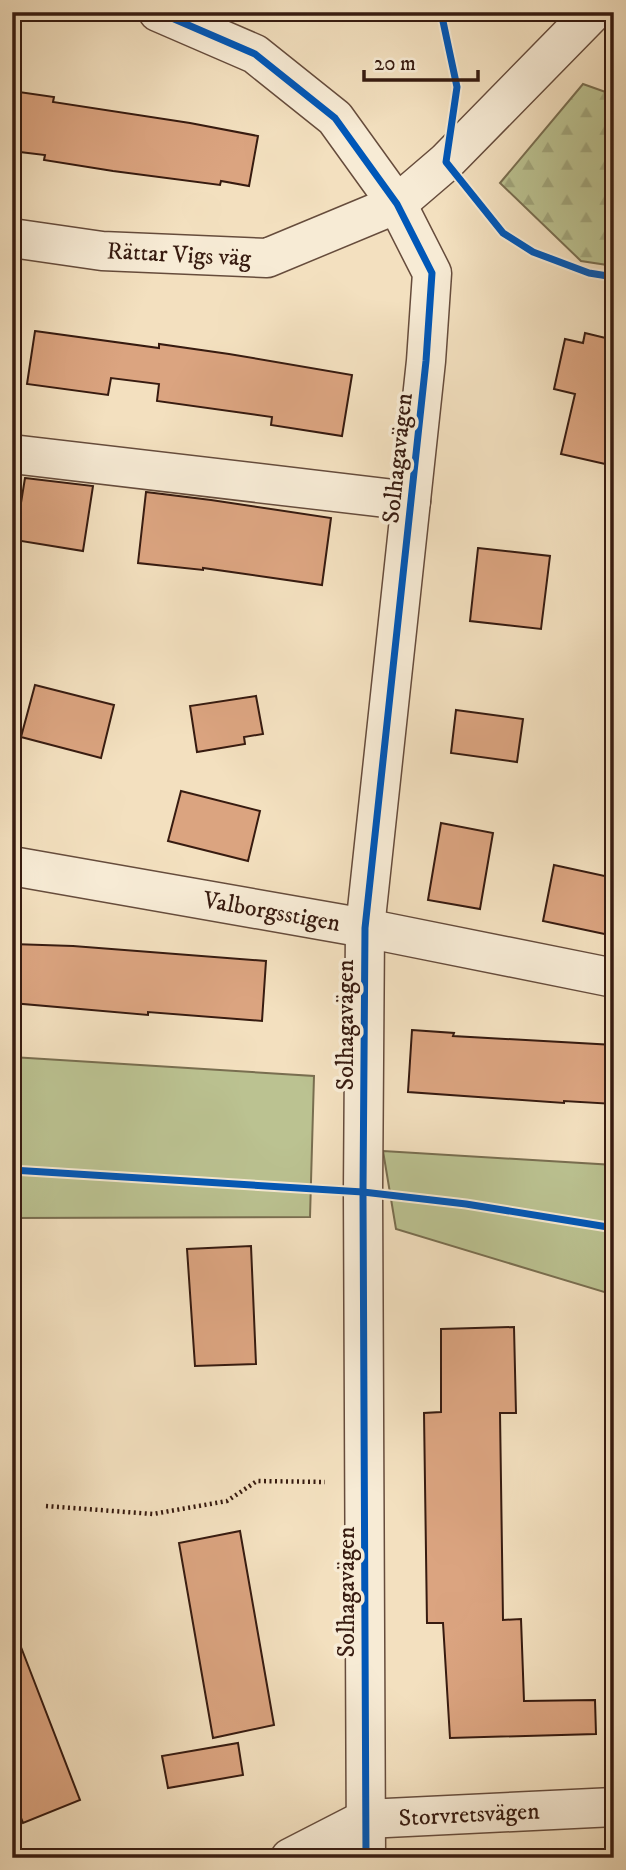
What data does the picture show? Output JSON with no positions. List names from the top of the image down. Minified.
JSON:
{"streets":{"street":["Rättar Vigs väg","Solhagavägen","Valborgsstigen","Storvretsvägen"]},"crossings":[["Rättar Vigs väg","Solhagavägen"],["Solhagavägen","Valborgsstigen"],["Solhagavägen","Storvretsvägen"]],"scale_bar":"20 m"}
